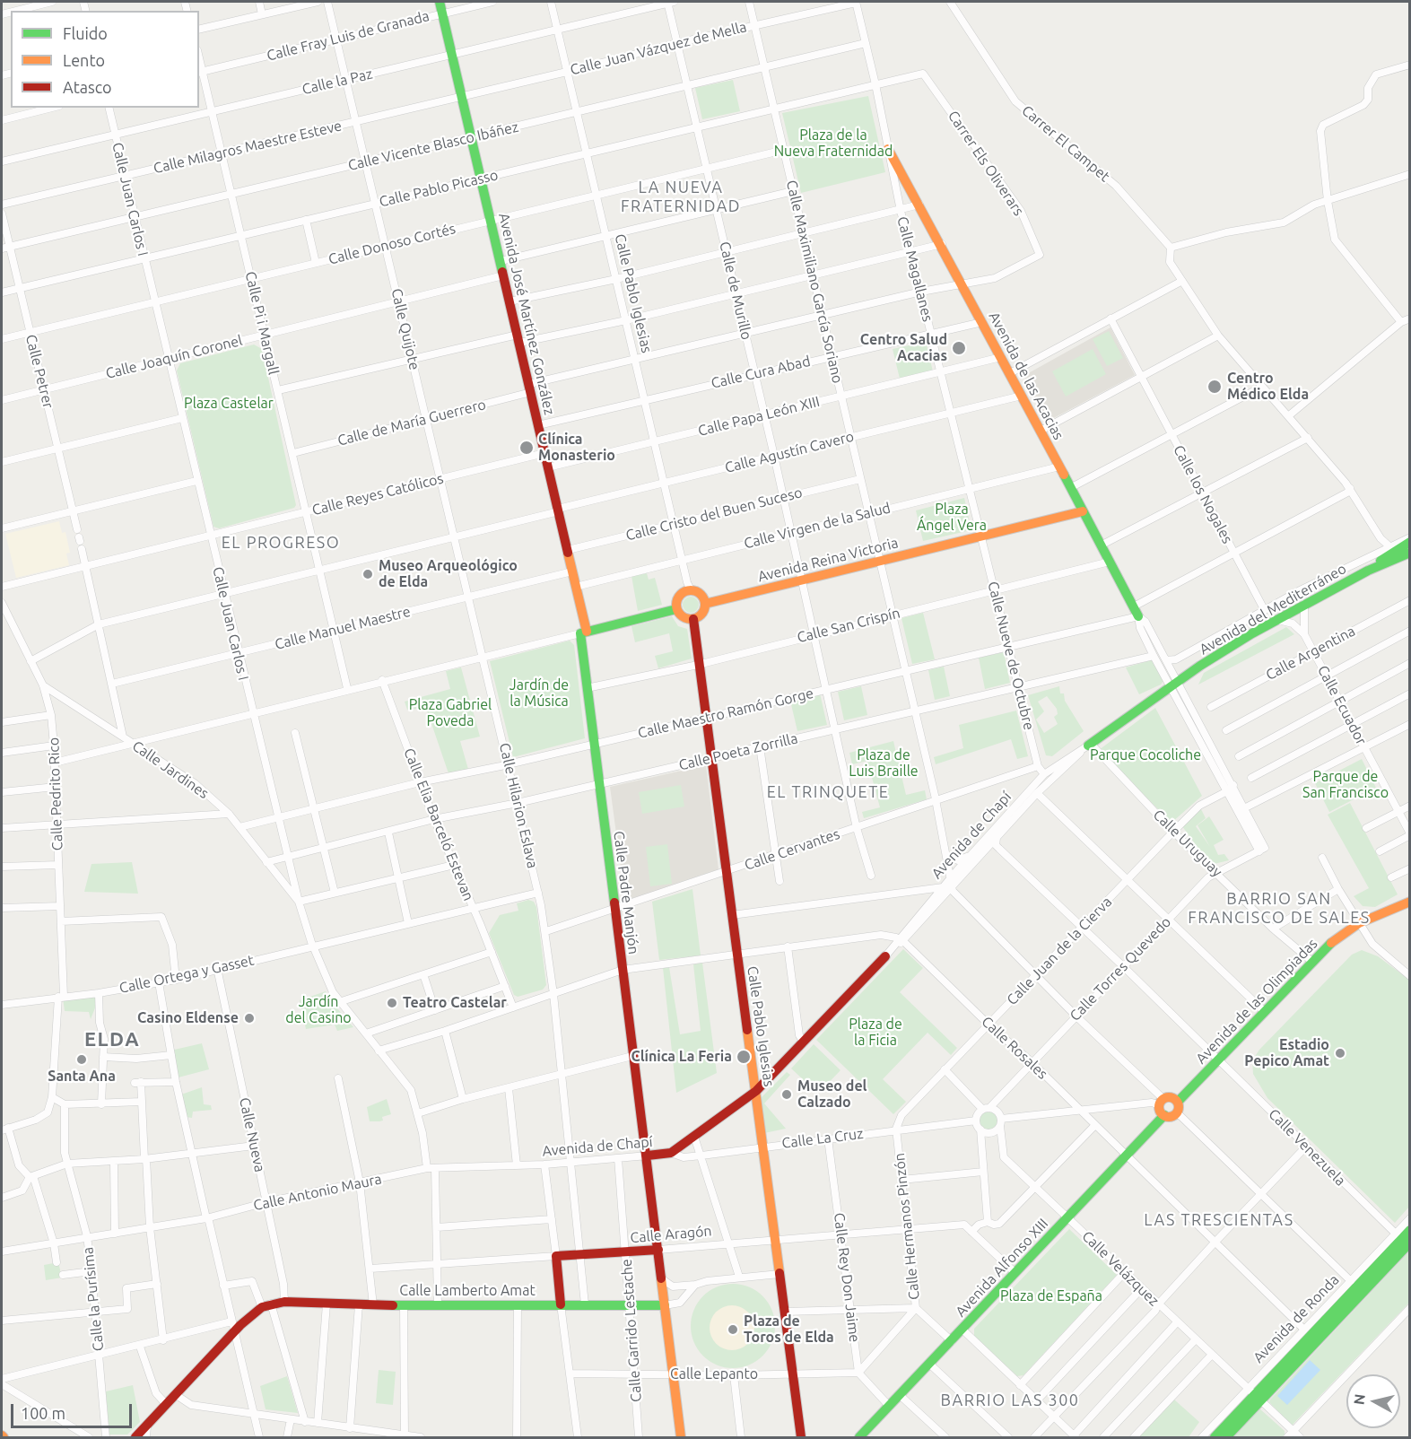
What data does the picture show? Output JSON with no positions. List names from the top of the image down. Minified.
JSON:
{"streets":{"street":["Calle Fray Luis de Granada","Calle Juan Vázquez de Mella","Calle la Paz","Carrer El Campet","Calle Vicente Blasco Ibáñez","Calle Milagros Maestre Esteve","Carrer Els Oliverars","Calle Pablo Picasso","Calle Juan Carlos I","Calle Donoso Cortés","Calle Magallanes","Calle Maximiliano García Soriano","Calle de Murillo","Calle Pablo Iglesias","Avenida José Martínez González","Calle Pi i Margall","Calle Quijote","Calle Joaquín Coronel","Calle Petrer","Calle Cura Abad","Avenida de las Acacias","Calle Papa León XIII","Calle de María Guerrero","Calle Agustín Cavero","Calle Reyes Católicos","Calle los Nogales","Calle Cristo del Buen Suceso","Calle Virgen de la Salud","Avenida Reina Victoria","Avenida del Mediterráneo","Calle San Crispín","Calle Manuel Maestre","Calle Argentina","Calle Nueve de Octubre","Calle Ecuador","Calle Maestro Ramón Gorge","Calle Poeta Zorrilla","Calle Jardines","Calle Pedrito Rico","Calle Hilarion Eslava","Calle Elia Barceló Estevan","Avenida de Chapí","Calle Uruguay","Calle Cervantes","Calle Padre Manjón","Calle Juan de la Cierva","Calle Torres Quevedo","Calle Ortega y Gasset","Avenida de las Olimpiadas","Calle Rosales","Calle Nueva","Calle La Cruz","Calle Venezuela","Calle Antonio Maura","Calle Hermanos Pinzón","Calle Aragón","Avenida Alfonso XIII","Calle Velázquez","Calle Rey Don Jaime","Calle Lamberto Amat","Calle la Purísima","Avenida de Ronda","Calle Garrido Lestache","Calle Lepanto"]},"crossings":[["Calle Fray Luis de Granada","Avenida José Martínez González"],["Calle Fray Luis de Granada","Calle Pi i Margall"],["Calle Fray Luis de Granada","Calle Quijote"],["Calle Juan Vázquez de Mella","Calle Milagros Maestre Esteve"],["Calle Juan Vázquez de Mella","Calle Magallanes"],["Calle Juan Vázquez de Mella","Calle Maximiliano García Soriano"],["Calle Juan Vázquez de Mella","Calle de Murillo"],["Calle Juan Vázquez de Mella","Calle Pablo Iglesias"],["Calle Juan Vázquez de Mella","Avenida José Martínez González"],["Calle la Paz","Calle Juan Carlos I"],["Calle la Paz","Calle de Murillo"],["Calle la Paz","Calle Pablo Iglesias"],["Calle la Paz","Avenida José Martínez González"],["Calle la Paz","Calle Pi i Margall"],["Calle la Paz","Calle Quijote"],["Carrer El Campet","Avenida del Mediterráneo"],["Calle Vicente Blasco Ibáñez","Calle Juan Carlos I"],["Calle Vicente Blasco Ibáñez","Calle Magallanes"],["Calle Vicente Blasco Ibáñez","Calle Maximiliano García Soriano"],["Calle Vicente Blasco Ibáñez","Calle de Murillo"],["Calle Vicente Blasco Ibáñez","Calle Pablo Iglesias"],["Calle Vicente Blasco Ibáñez","Avenida José Martínez González"],["Calle Vicente Blasco Ibáñez","Calle Pi i Margall"],["Calle Vicente Blasco Ibáñez","Calle Quijote"],["Calle Vicente Blasco Ibáñez","Calle Petrer"],["Calle Milagros Maestre Esteve","Calle Juan Carlos I"],["Calle Milagros Maestre Esteve","Avenida José Martínez González"],["Calle Milagros Maestre Esteve","Calle Pi i Margall"],["Calle Milagros Maestre Esteve","Calle Quijote"],["Carrer Els Oliverars","Calle Pablo Picasso"],["Carrer Els Oliverars","Calle Magallanes"],["Carrer Els Oliverars","Avenida de las Acacias"],["Carrer Els Oliverars","Calle de María Guerrero"],["Calle Pablo Picasso","Calle Juan Carlos I"],["Calle Pablo Picasso","Calle Magallanes"],["Calle Pablo Picasso","Calle Maximiliano García Soriano"],["Calle Pablo Picasso","Calle de Murillo"],["Calle Pablo Picasso","Calle Pablo Iglesias"],["Calle Pablo Picasso","Avenida José Martínez González"],["Calle Pablo Picasso","Calle Pi i Margall"],["Calle Pablo Picasso","Calle Quijote"],["Calle Pablo Picasso","Calle Petrer"],["Calle Juan Carlos I","Calle Donoso Cortés"],["Calle Juan Carlos I","Calle Joaquín Coronel"],["Calle Juan Carlos I","Calle Agustín Cavero"],["Calle Juan Carlos I","Calle Reyes Católicos"],["Calle Juan Carlos I","Calle Manuel Maestre"],["Calle Juan Carlos I","Calle Maestro Ramón Gorge"],["Calle Juan Carlos I","Calle Poeta Zorrilla"],["Calle Juan Carlos I","Calle Jardines"],["Calle Donoso Cortés","Calle Maximiliano García Soriano"],["Calle Donoso Cortés","Calle de Murillo"],["Calle Donoso Cortés","Calle Pablo Iglesias"],["Calle Donoso Cortés","Avenida José Martínez González"],["Calle Donoso Cortés","Calle Pi i Margall"],["Calle Donoso Cortés","Calle Quijote"],["Calle Donoso Cortés","Calle Petrer"],["Calle Magallanes","Calle Cura Abad"],["Calle Magallanes","Avenida de las Acacias"],["Calle Magallanes","Calle Papa León XIII"],["Calle Magallanes","Calle de María Guerrero"],["Calle Magallanes","Calle Agustín Cavero"],["Calle Magallanes","Calle Virgen de la Salud"],["Calle Magallanes","Avenida Reina Victoria"],["Calle Magallanes","Calle Nueve de Octubre"],["Calle Maximiliano García Soriano","Calle Cura Abad"],["Calle Maximiliano García Soriano","Calle Papa León XIII"],["Calle Maximiliano García Soriano","Calle de María Guerrero"],["Calle Maximiliano García Soriano","Calle Agustín Cavero"],["Calle Maximiliano García Soriano","Calle Cristo del Buen Suceso"],["Calle Maximiliano García Soriano","Calle Virgen de la Salud"],["Calle Maximiliano García Soriano","Avenida Reina Victoria"],["Calle Maximiliano García Soriano","Calle San Crispín"],["Calle Maximiliano García Soriano","Calle Maestro Ramón Gorge"],["Calle Maximiliano García Soriano","Calle Poeta Zorrilla"],["Calle Maximiliano García Soriano","Avenida de Chapí"],["Calle Maximiliano García Soriano","Calle Cervantes"],["Calle de Murillo","Calle Cura Abad"],["Calle de Murillo","Calle Papa León XIII"],["Calle de Murillo","Calle de María Guerrero"],["Calle de Murillo","Calle Agustín Cavero"],["Calle de Murillo","Calle Cristo del Buen Suceso"],["Calle de Murillo","Calle Virgen de la Salud"],["Calle de Murillo","Avenida Reina Victoria"],["Calle de Murillo","Calle San Crispín"],["Calle de Murillo","Calle Maestro Ramón Gorge"],["Calle de Murillo","Calle Poeta Zorrilla"],["Calle de Murillo","Calle Cervantes"],["Calle Pablo Iglesias","Calle Cura Abad"],["Calle Pablo Iglesias","Calle Papa León XIII"],["Calle Pablo Iglesias","Calle de María Guerrero"],["Calle Pablo Iglesias","Calle Agustín Cavero"],["Calle Pablo Iglesias","Calle Cristo del Buen Suceso"],["Calle Pablo Iglesias","Calle Virgen de la Salud"],["Calle Pablo Iglesias","Avenida Reina Victoria"],["Calle Pablo Iglesias","Calle San Crispín"],["Calle Pablo Iglesias","Calle Maestro Ramón Gorge"],["Calle Pablo Iglesias","Calle Poeta Zorrilla"],["Calle Pablo Iglesias","Avenida de Chapí"],["Calle Pablo Iglesias","Calle Cervantes"],["Calle Pablo Iglesias","Calle La Cruz"],["Calle Pablo Iglesias","Calle Aragón"],["Calle Pablo Iglesias","Calle Lepanto"],["Avenida José Martínez González","Calle Joaquín Coronel"],["Avenida José Martínez González","Calle Cura Abad"],["Avenida José Martínez González","Calle Papa León XIII"],["Avenida José Martínez González","Calle de María Guerrero"],["Avenida José Martínez González","Calle Agustín Cavero"],["Avenida José Martínez González","Calle Reyes Católicos"],["Avenida José Martínez González","Calle Cristo del Buen Suceso"],["Avenida José Martínez González","Calle Virgen de la Salud"],["Avenida José Martínez González","Calle Manuel Maestre"],["Avenida José Martínez González","Calle Padre Manjón"],["Calle Pi i Margall","Calle Joaquín Coronel"],["Calle Pi i Margall","Calle de María Guerrero"],["Calle Pi i Margall","Calle Agustín Cavero"],["Calle Pi i Margall","Calle Reyes Católicos"],["Calle Pi i Margall","Calle Manuel Maestre"],["Calle Quijote","Calle Joaquín Coronel"],["Calle Quijote","Calle de María Guerrero"],["Calle Quijote","Calle Agustín Cavero"],["Calle Quijote","Calle Reyes Católicos"],["Calle Quijote","Calle Manuel Maestre"],["Calle Quijote","Calle Hilarion Eslava"],["Calle Joaquín Coronel","Calle Petrer"],["Calle Cura Abad","Avenida de las Acacias"],["Avenida de las Acacias","Calle Papa León XIII"],["Avenida de las Acacias","Calle de María Guerrero"],["Avenida de las Acacias","Calle Agustín Cavero"],["Avenida de las Acacias","Calle Virgen de la Salud"],["Avenida de las Acacias","Avenida Reina Victoria"],["Avenida de las Acacias","Avenida del Mediterráneo"],["Avenida de las Acacias","Calle San Crispín"],["Avenida de las Acacias","Calle Maestro Ramón Gorge"],["Avenida de las Acacias","Calle Poeta Zorrilla"],["Avenida de las Acacias","Avenida de Chapí"],["Calle Agustín Cavero","Calle Pedrito Rico"],["Avenida Reina Victoria","Calle Nueve de Octubre"],["Avenida del Mediterráneo","Calle Ecuador"],["Avenida del Mediterráneo","Avenida de Chapí"],["Calle San Crispín","Calle Nueve de Octubre"],["Calle San Crispín","Calle Padre Manjón"],["Calle Argentina","Calle Ecuador"],["Calle Nueve de Octubre","Calle Maestro Ramón Gorge"],["Calle Nueve de Octubre","Calle Poeta Zorrilla"],["Calle Nueve de Octubre","Avenida de Chapí"],["Calle Nueve de Octubre","Calle Cervantes"],["Calle Maestro Ramón Gorge","Calle Jardines"],["Calle Maestro Ramón Gorge","Calle Hilarion Eslava"],["Calle Maestro Ramón Gorge","Calle Elia Barceló Estevan"],["Calle Maestro Ramón Gorge","Calle Padre Manjón"],["Calle Poeta Zorrilla","Calle Jardines"],["Calle Poeta Zorrilla","Calle Hilarion Eslava"],["Calle Poeta Zorrilla","Calle Elia Barceló Estevan"],["Calle Poeta Zorrilla","Calle Padre Manjón"],["Calle Jardines","Calle Pedrito Rico"],["Calle Jardines","Avenida de Chapí"],["Calle Jardines","Calle Ortega y Gasset"],["Calle Jardines","Calle Antonio Maura"],["Calle Pedrito Rico","Calle Ortega y Gasset"],["Calle Hilarion Eslava","Avenida de Chapí"],["Calle Hilarion Eslava","Calle Cervantes"],["Calle Hilarion Eslava","Calle Ortega y Gasset"],["Calle Hilarion Eslava","Calle Aragón"],["Calle Hilarion Eslava","Calle Lamberto Amat"],["Calle Elia Barceló Estevan","Calle Ortega y Gasset"],["Avenida de Chapí","Calle Uruguay"],["Avenida de Chapí","Calle Padre Manjón"],["Avenida de Chapí","Calle Rosales"],["Avenida de Chapí","Calle La Cruz"],["Avenida de Chapí","Calle Venezuela"],["Avenida de Chapí","Calle Antonio Maura"],["Avenida de Chapí","Calle Garrido Lestache"],["Calle Uruguay","Calle Juan de la Cierva"],["Calle Uruguay","Calle Torres Quevedo"],["Calle Uruguay","Avenida de las Olimpiadas"],["Calle Cervantes","Calle Padre Manjón"],["Calle Padre Manjón","Calle Aragón"],["Calle Padre Manjón","Calle Lamberto Amat"],["Calle Padre Manjón","Calle Lepanto"],["Calle Juan de la Cierva","Calle Rosales"],["Calle Juan de la Cierva","Calle La Cruz"],["Calle Juan de la Cierva","Calle Venezuela"],["Calle Juan de la Cierva","Calle Hermanos Pinzón"],["Calle Torres Quevedo","Calle Rosales"],["Calle Torres Quevedo","Calle La Cruz"],["Calle Torres Quevedo","Calle Venezuela"],["Calle Torres Quevedo","Calle Velázquez"],["Calle Ortega y Gasset","Calle Nueva"],["Avenida de las Olimpiadas","Calle Venezuela"],["Calle Rosales","Avenida Alfonso XIII"],["Calle Rosales","Avenida de Ronda"],["Calle Nueva","Calle Antonio Maura"],["Calle Nueva","Calle Lamberto Amat"],["Calle La Cruz","Calle Hermanos Pinzón"],["Calle La Cruz","Calle Velázquez"],["Calle La Cruz","Calle Rey Don Jaime"],["Calle Venezuela","Avenida de Ronda"],["Calle Antonio Maura","Calle la Purísima"],["Calle Hermanos Pinzón","Calle Aragón"],["Calle Hermanos Pinzón","Avenida Alfonso XIII"],["Calle Aragón","Avenida Alfonso XIII"],["Calle Aragón","Calle Rey Don Jaime"],["Calle Aragón","Calle Garrido Lestache"],["Avenida Alfonso XIII","Calle Velázquez"],["Calle Velázquez","Avenida de Ronda"],["Calle Rey Don Jaime","Calle Lepanto"],["Calle Lamberto Amat","Calle Garrido Lestache"],["Calle Garrido Lestache","Calle Lepanto"]],"districts":["LA NUEVA FRATERNIDAD","EL PROGRESO","EL TRINQUETE","BARRIO SAN FRANCISCO DE SALES","ELDA","LAS TRESCIENTAS","BARRIO LAS 300"],"parks":["Plaza de la Nueva Fraternidad","Plaza Castelar","Plaza Ángel Vera","Jardín de la Música","Plaza Gabriel Poveda","Plaza de Luis Braille","Parque Cocoliche","Parque de San Francisco","Jardín del Casino","Plaza de la Ficia","Plaza de España"],"places":["Centro Salud Acacias","Centro Médico Elda","Clínica Monasterio","Museo Arqueológico de Elda","Teatro Castelar","Casino Eldense","Estadio Pepico Amat","Clínica La Feria","Santa Ana","Museo del Calzado","Plaza de Toros de Elda"],"legend":["Fluido","Lento","Atasco"],"scale_bar":"100 m","north":"left"}
